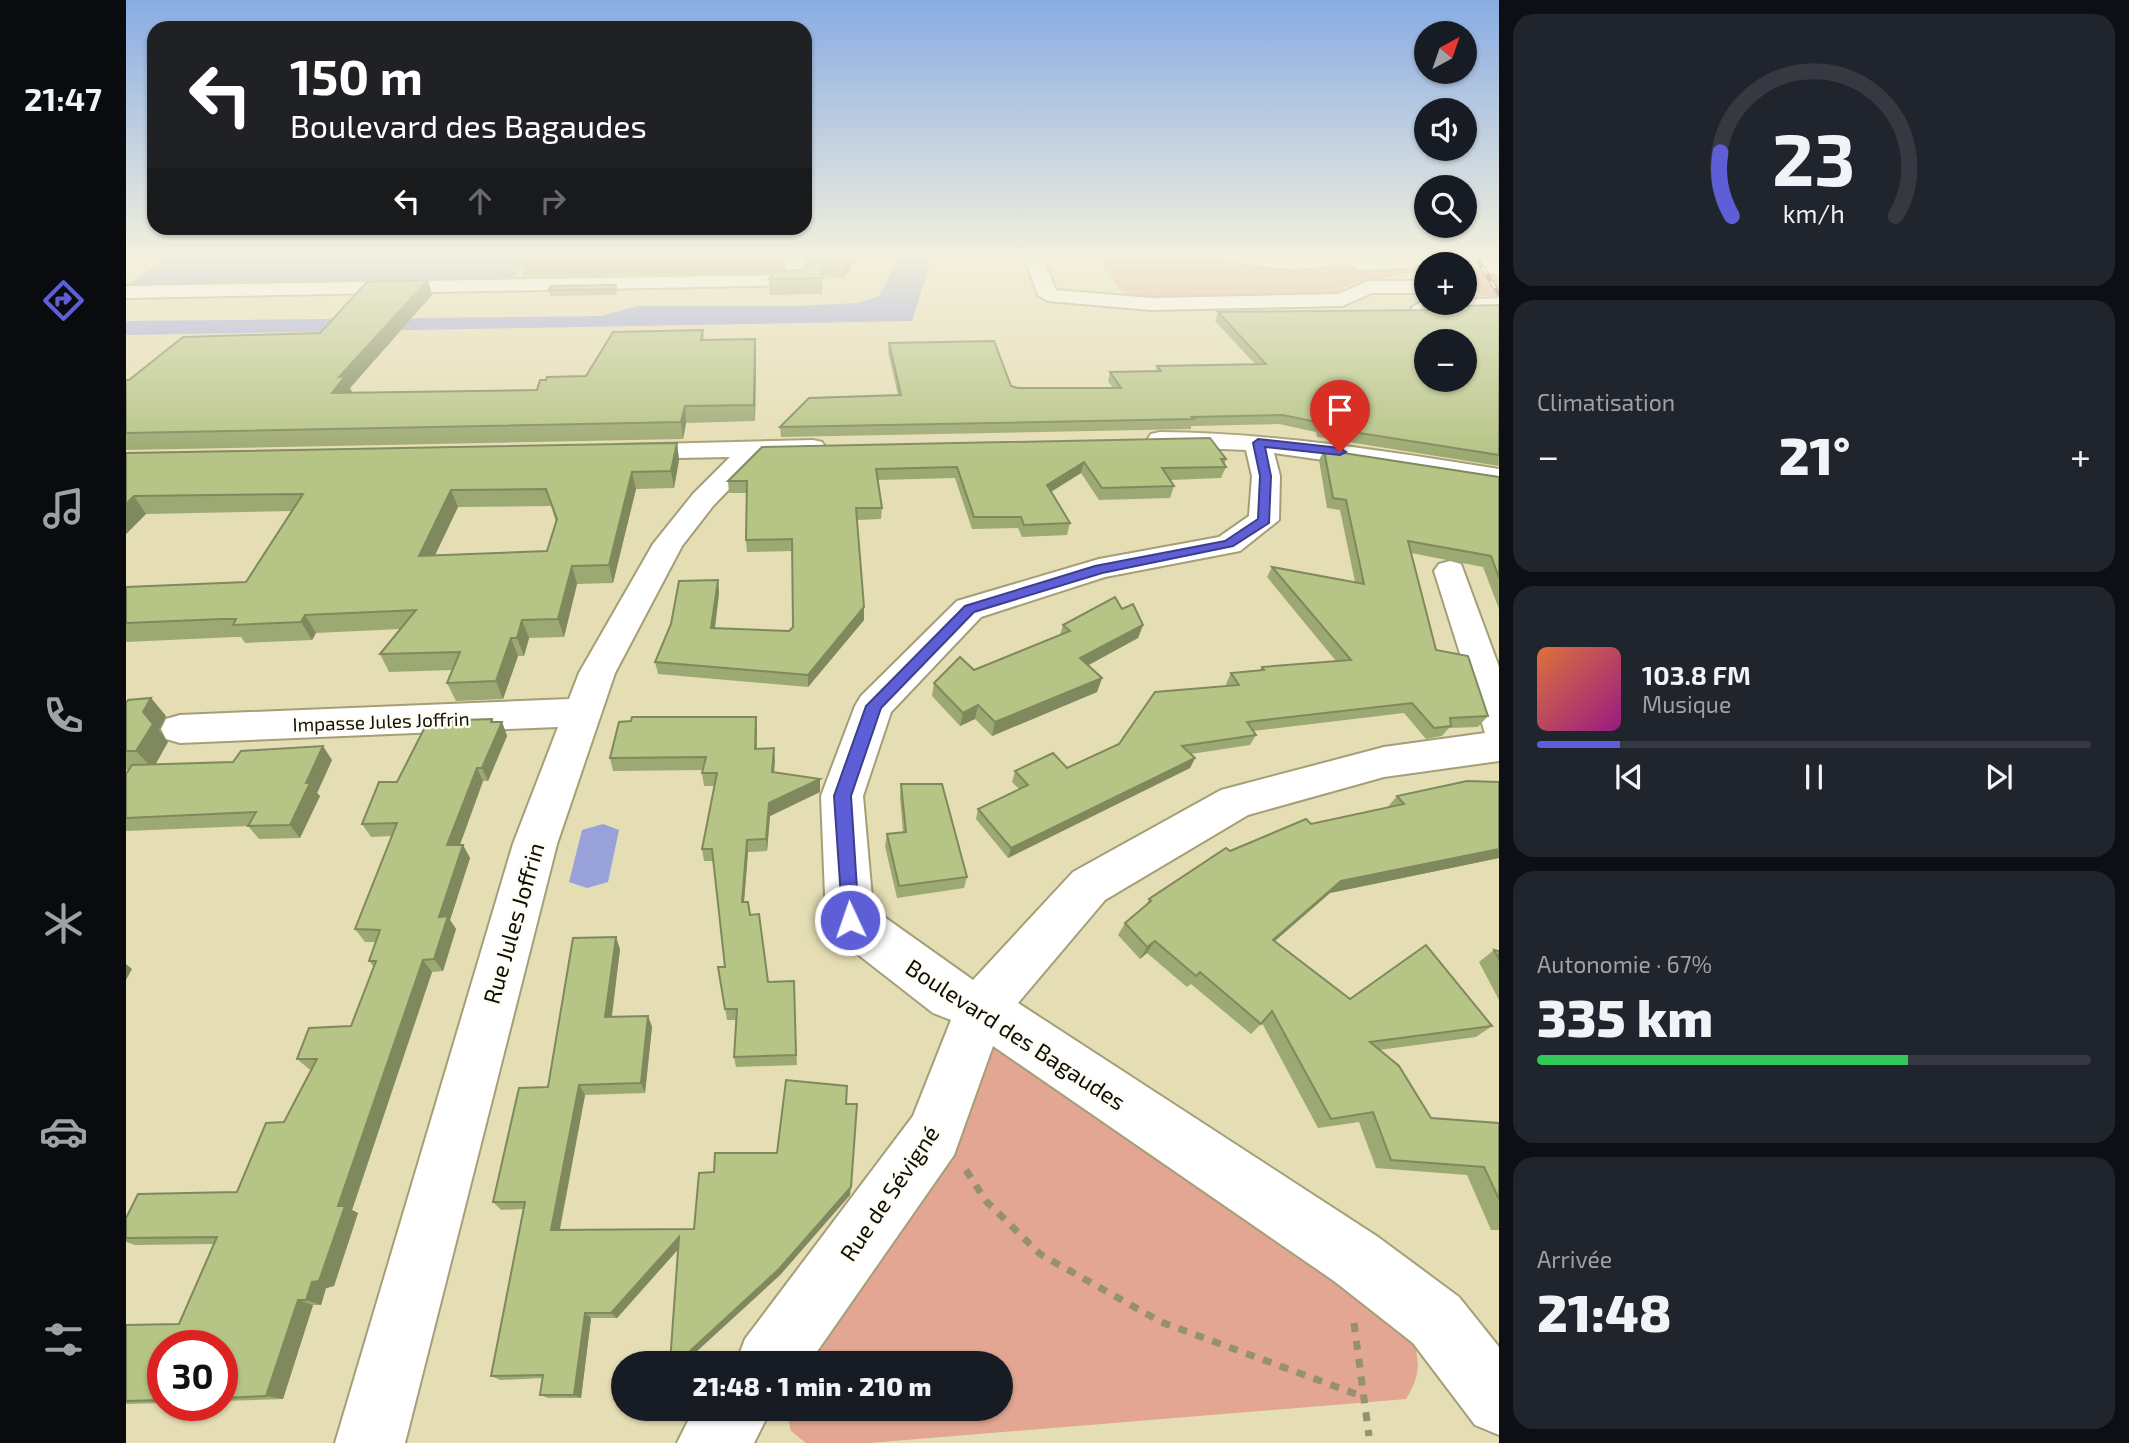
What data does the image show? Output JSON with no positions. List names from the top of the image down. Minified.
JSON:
{"streets":{"street":["Impasse Jules Joffrin","Rue Jules Joffrin","Boulevard des Bagaudes","Rue de Sévigné"]},"crossings":[["Impasse Jules Joffrin","Rue Jules Joffrin"],["Boulevard des Bagaudes","Rue de Sévigné"]],"north":"top right","page":{"tabs":"21:47","map_buttons":["+","−"],"turn":["150 m","Boulevard des Bagaudes"],"tile":["Climatisation",["Autonomie · 67%","335 km"],["Arrivée","21:48"]],"heat":["−","21°","+"],"song":["103.8 FM","Musique"],"limit":"30","trip":"21:48 · 1 min · 210 m","gauge":["23","km/h"]}}
